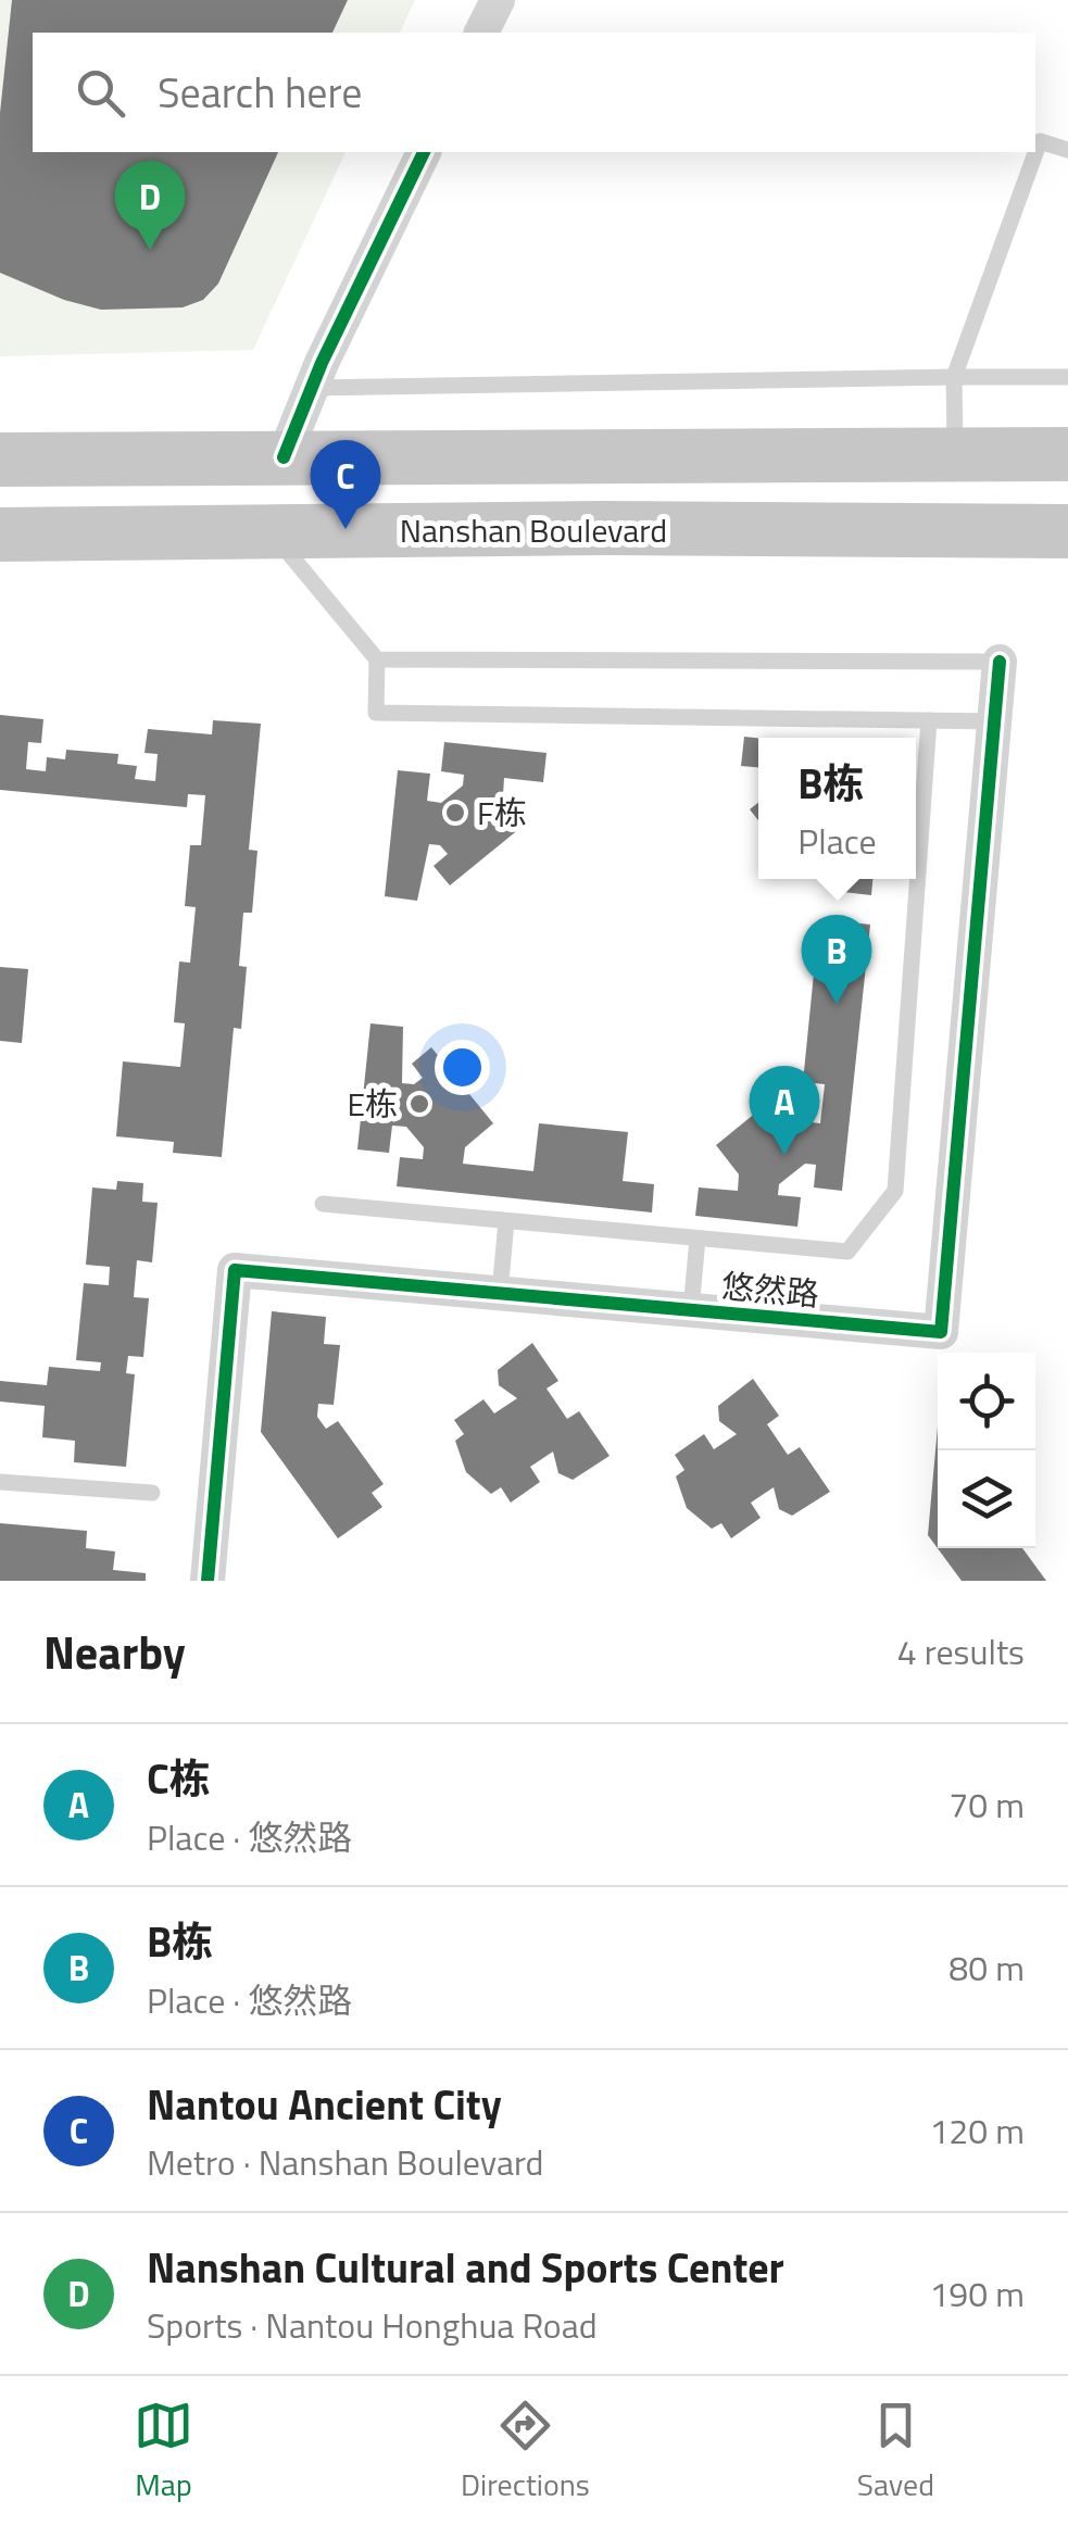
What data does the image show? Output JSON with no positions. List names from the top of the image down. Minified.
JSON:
{"streets":{"main road":["Nanshan Boulevard"],"street":["悠然路"]},"places":["F栋","E栋"],"page":{"search":"Search here","pins":["D","C","B","A"],"popup":["B栋","Place"],"heading":["Nearby","4 results"],"list":[{"mark":"A","name":"C栋","note":"Place · 悠然路","value":"70 m"},{"mark":"B","name":"B栋","note":"Place · 悠然路","value":"80 m"},{"mark":"C","name":"Nantou Ancient City","note":"Metro · Nanshan Boulevard","value":"120 m"},{"mark":"D","name":"Nanshan Cultural and Sports Center","note":"Sports · Nantou Honghua Road","value":"190 m"}],"nav":["Map","Directions","Saved"]}}
